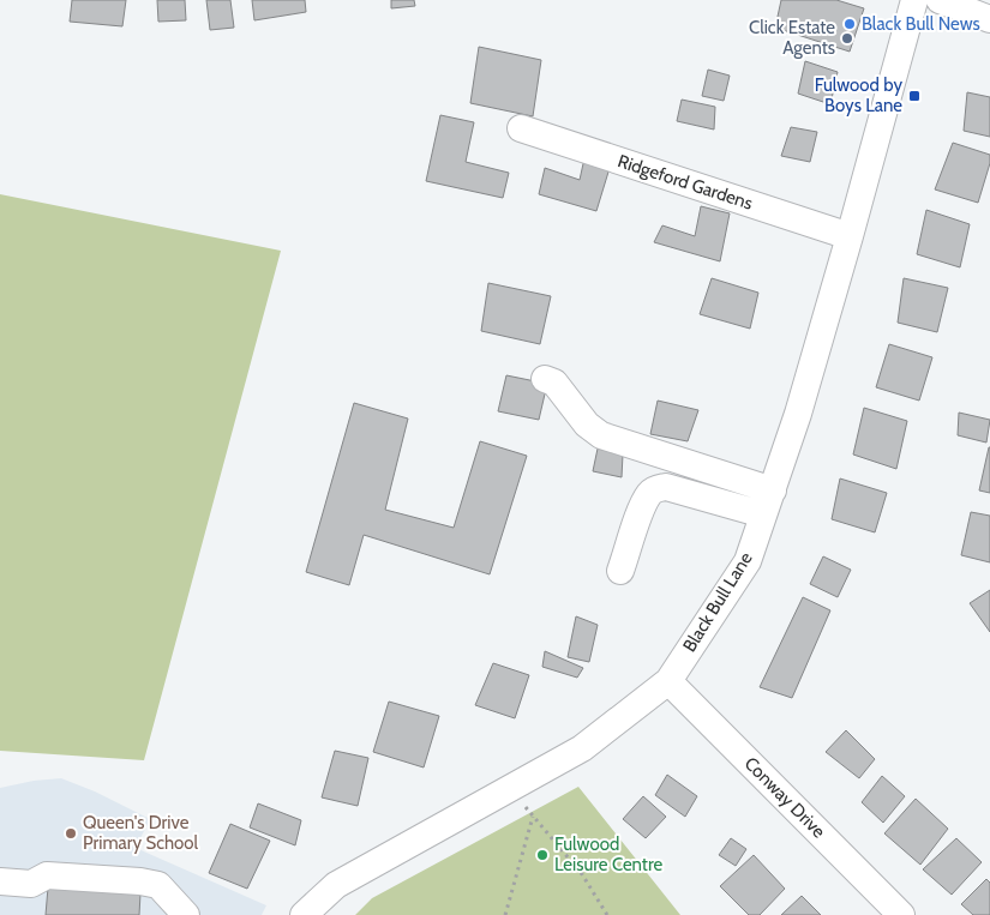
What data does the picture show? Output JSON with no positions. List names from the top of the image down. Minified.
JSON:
{"streets":{"street":["Ridgeford Gardens","Black Bull Lane","Conway Drive"]},"crossings":[["Ridgeford Gardens","Black Bull Lane"],["Black Bull Lane","Conway Drive"]],"places":{"other":["Black Bull News","Click Estate Agents","Queen's Drive Primary School","Fulwood Leisure Centre"],"transit":["Fulwood by Boys Lane"]}}
